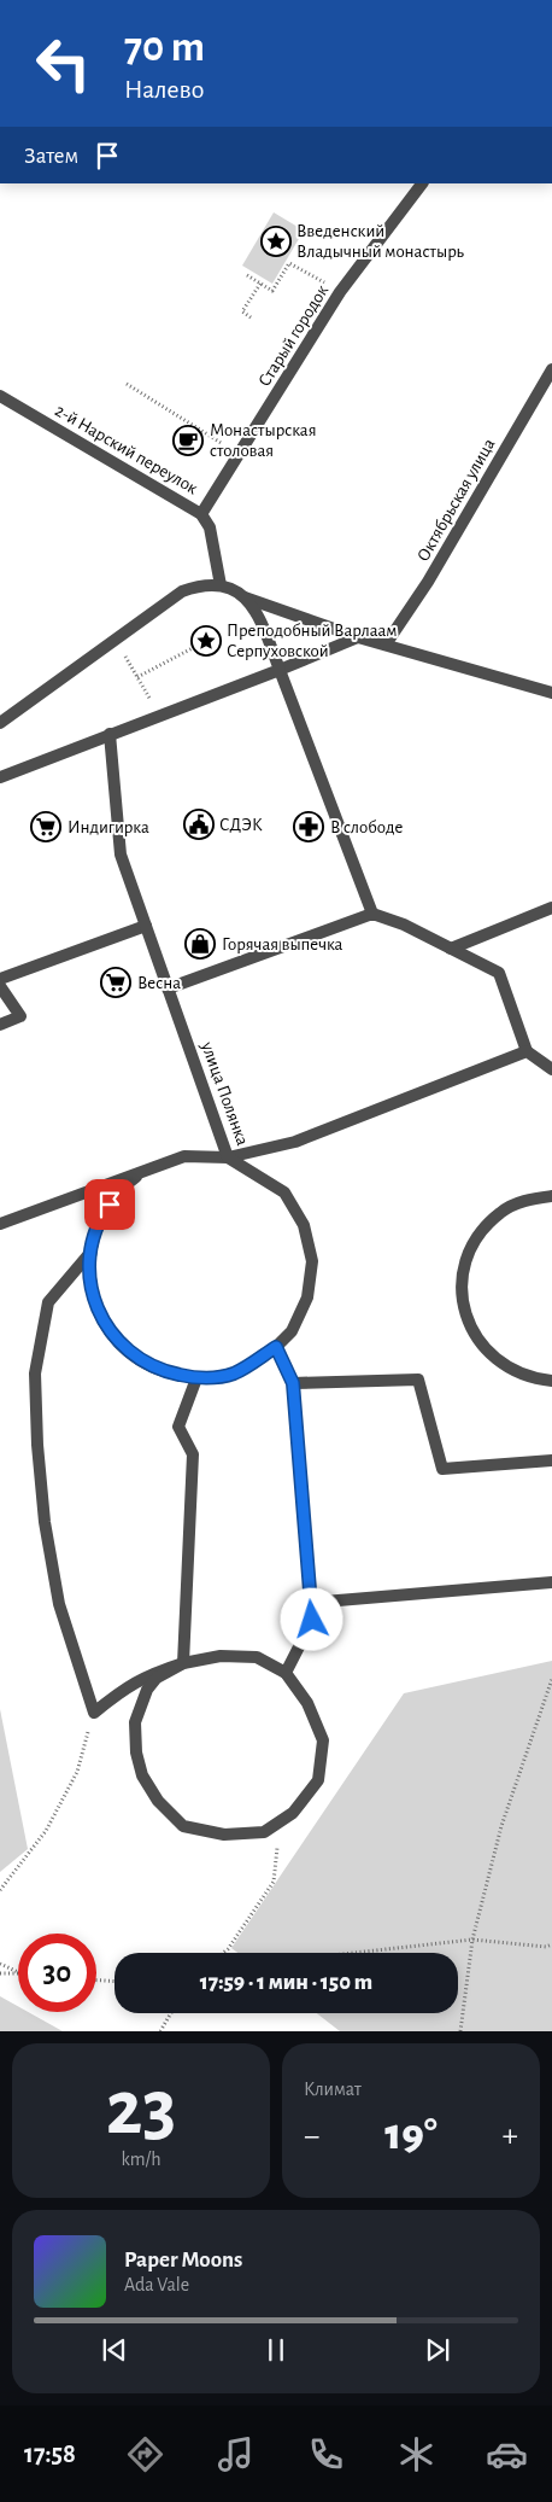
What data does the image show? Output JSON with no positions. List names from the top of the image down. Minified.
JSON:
{"streets":{"street":["Старый городок","2-й Нарский переулок","Октябрьская улица","улица Полянка"]},"crossings":[["Старый городок","2-й Нарский переулок"]],"places":{"place":["Введенский Владычный монастырь","Преподобный Варлаам Серпуховской"],"cafe":["Монастырская столовая"],"public building":["СДЭК"],"supermarket":["Индигирка","Весна"],"pharmacy":["В слободе"],"shop":["Горячая выпечка"]},"page":{"turn":["70 m","Налево"],"then":"Затем","limit":"30","trip":"17:59 · 1 мин · 150 m","tile":[["23","km/h"],"Климат"],"heat":["−","19°","+"],"song":["Paper Moons","Ada Vale"],"tabs":"17:58"}}
